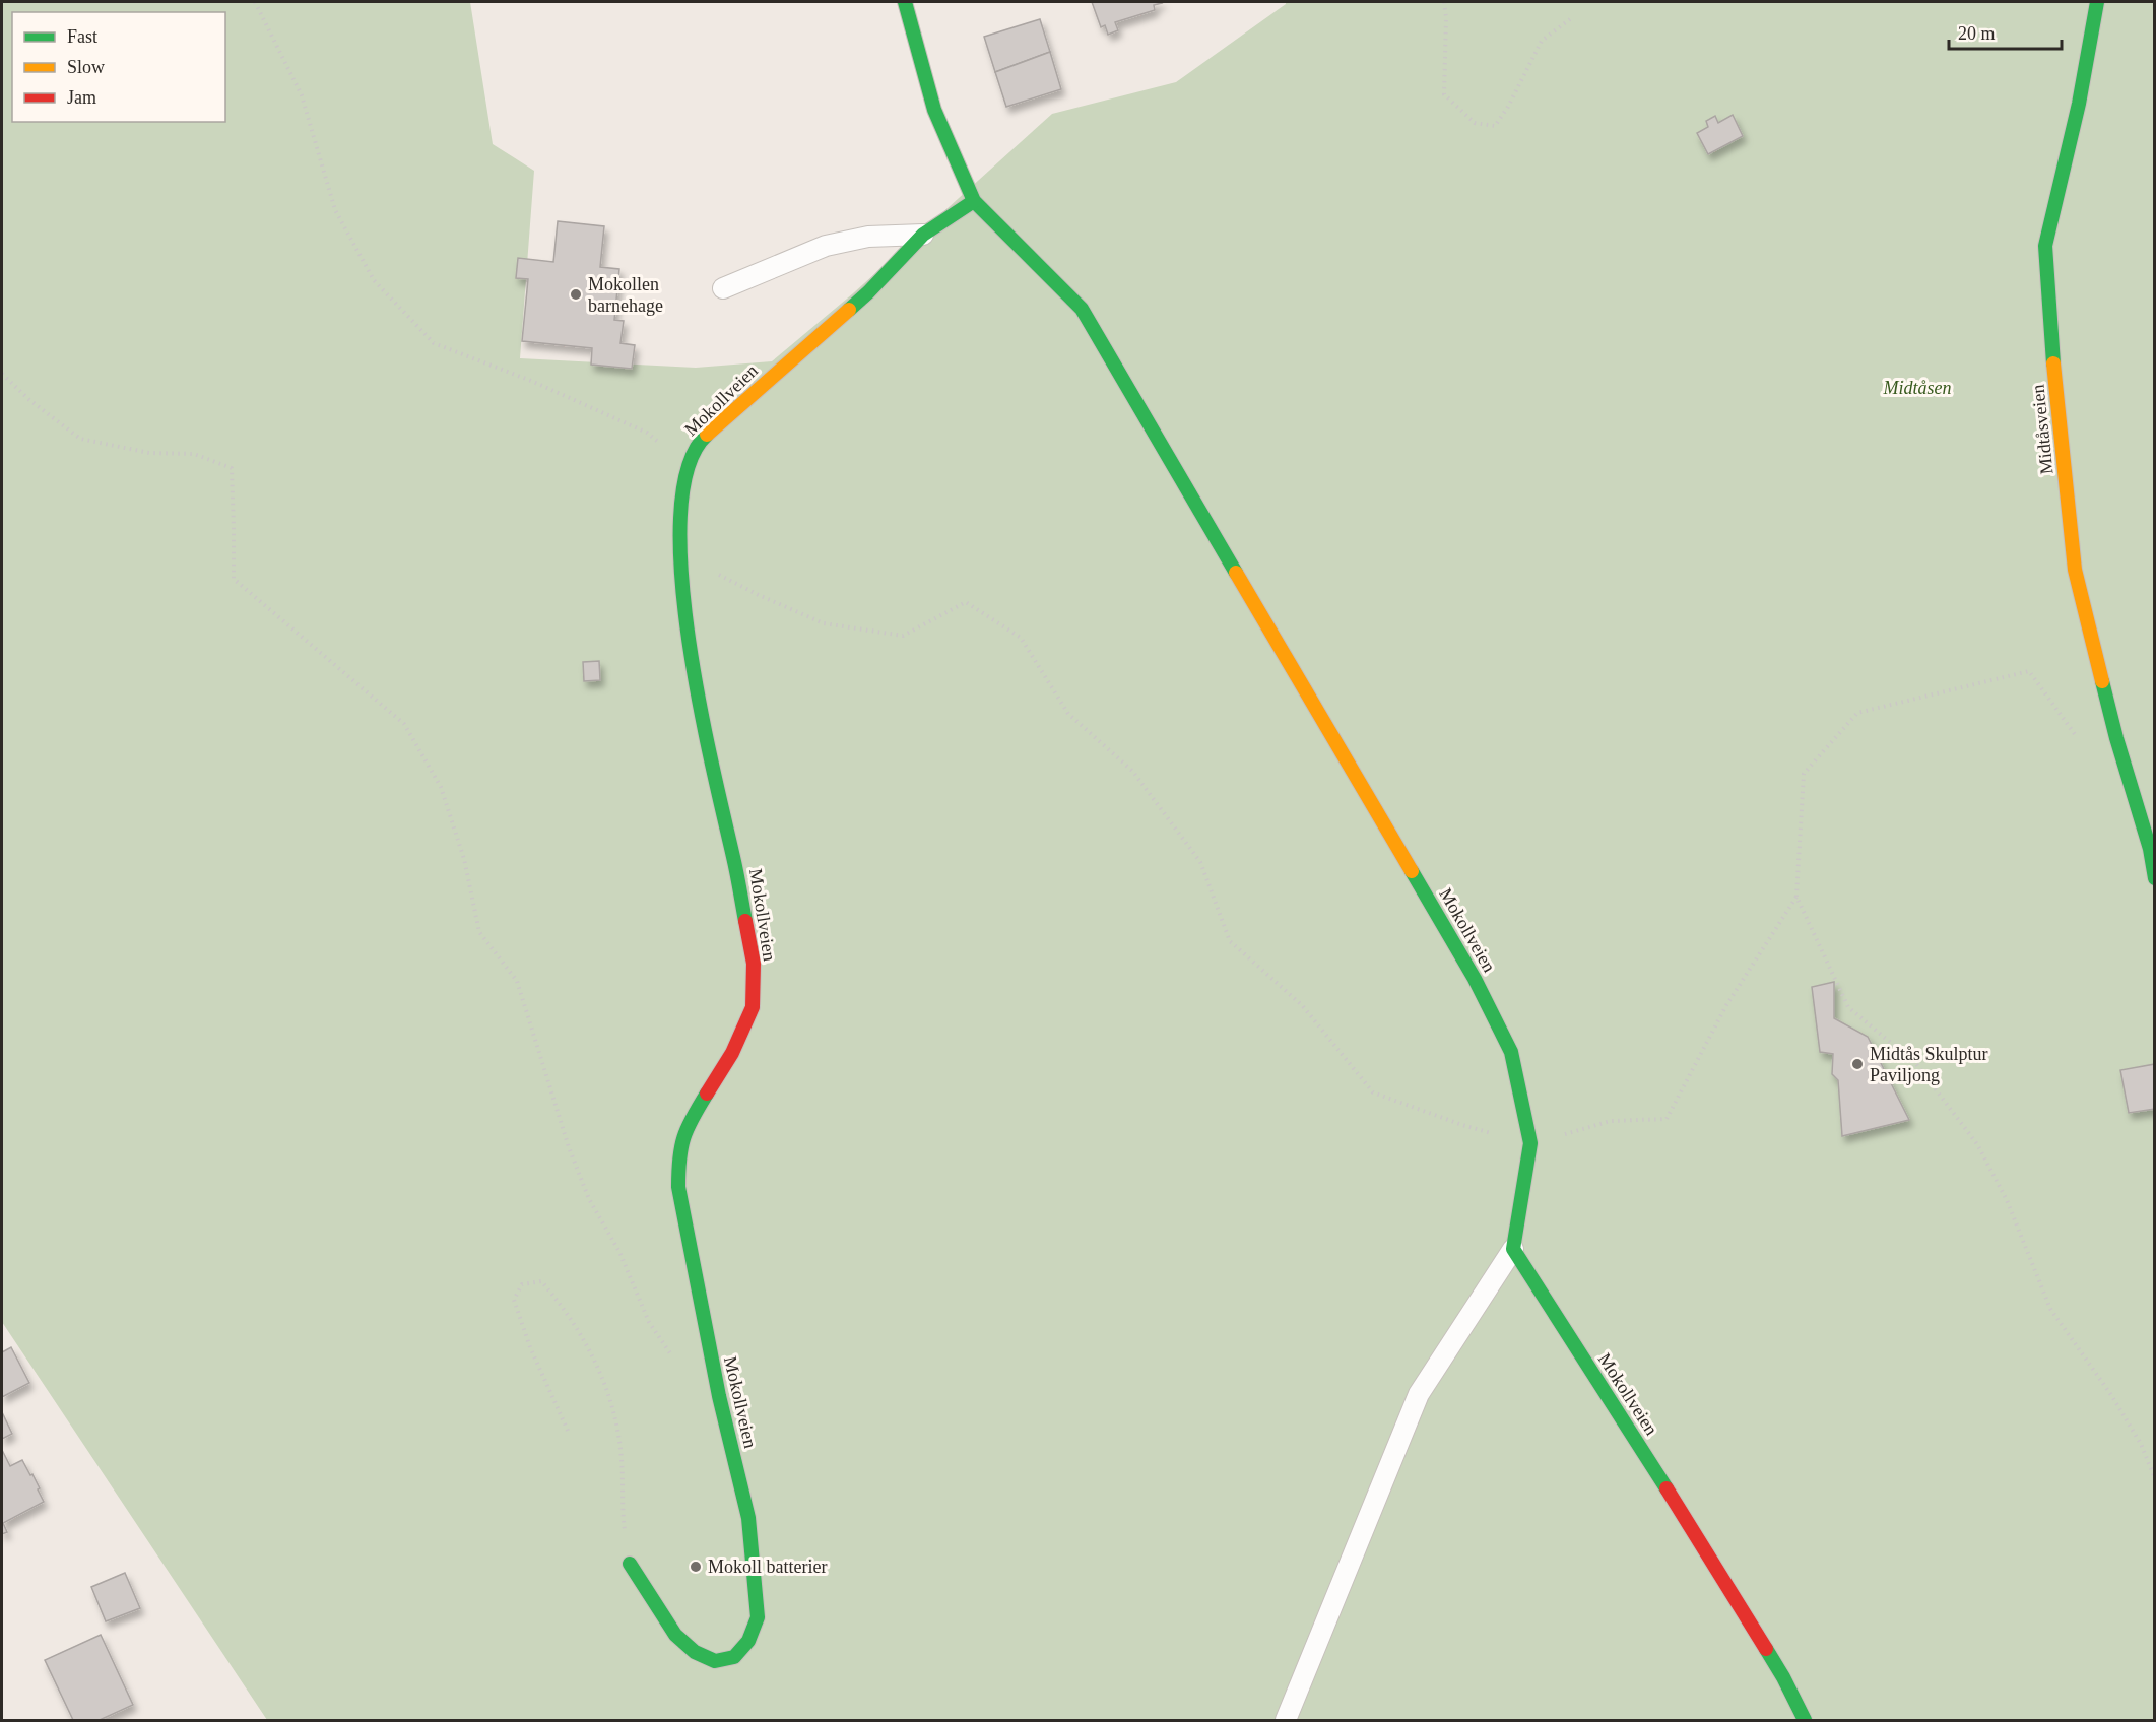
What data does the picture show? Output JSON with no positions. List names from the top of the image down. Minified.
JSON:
{"streets":{"street":["Mokollveien","Midtåsveien"]},"parks":["Midtåsen"],"places":["Mokollen barnehage","Midtås Skulptur Paviljong","Mokoll batterier"],"legend":["Fast","Slow","Jam"],"scale_bar":"20 m"}
